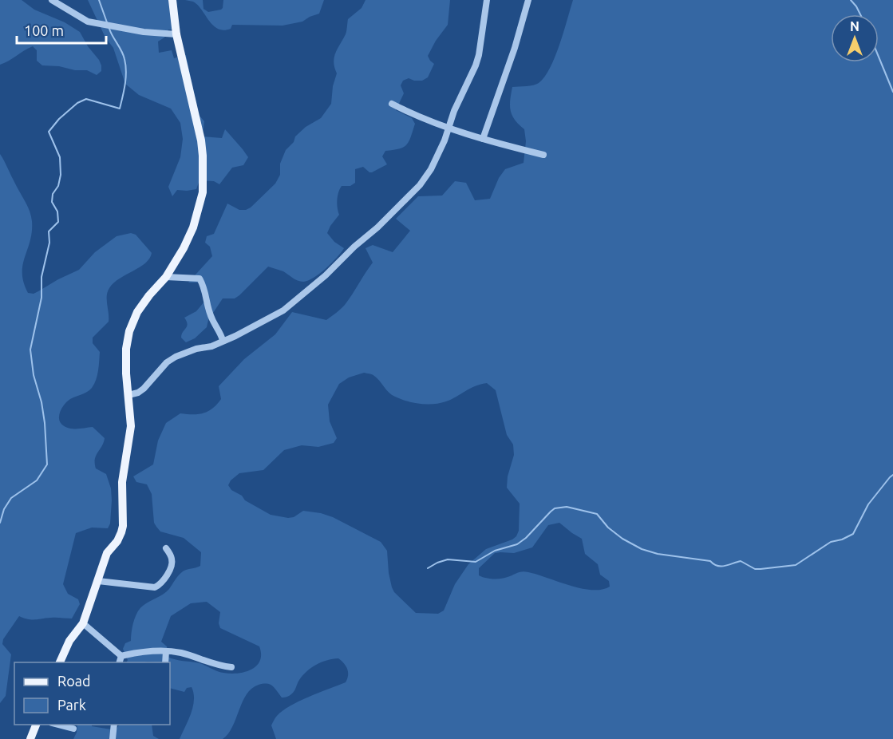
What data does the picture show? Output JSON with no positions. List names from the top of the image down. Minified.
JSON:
{"legend":["Road","Park"],"scale_bar":"100 m","north":"top"}
